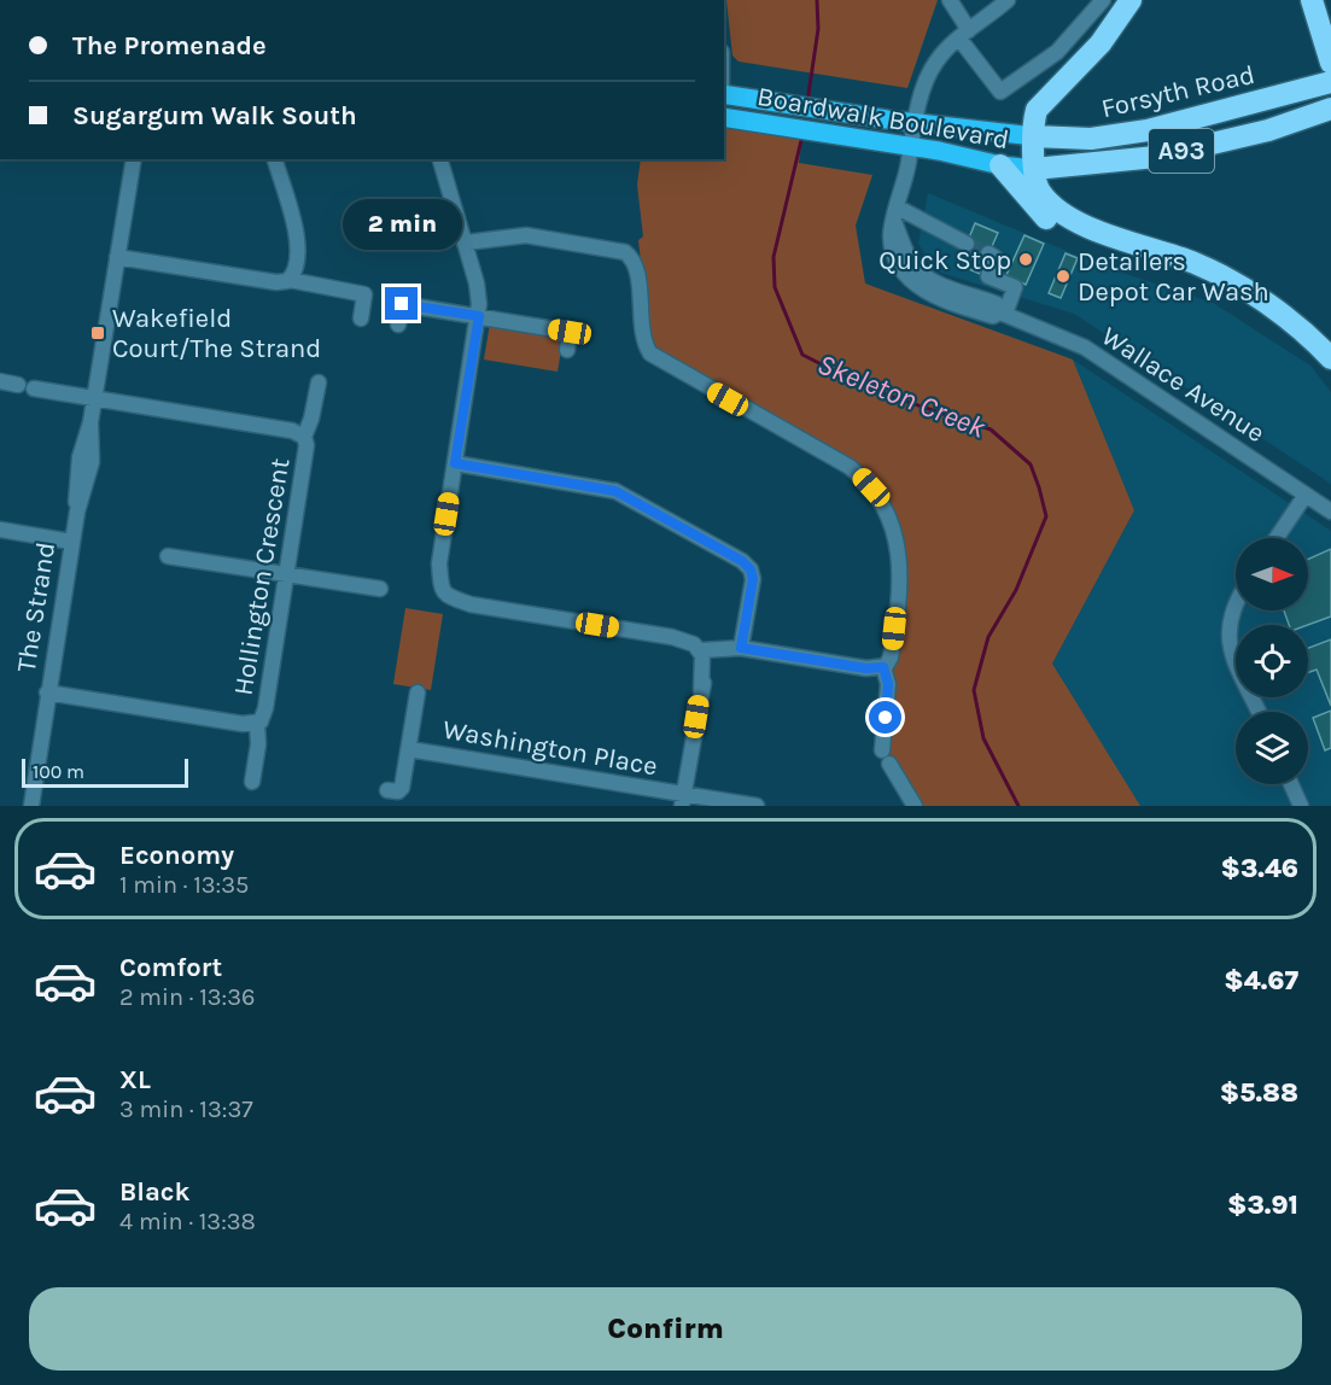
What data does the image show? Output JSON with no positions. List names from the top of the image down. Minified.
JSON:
{"streets":{"highway":["Forsyth Road","A93"],"main road":["Boardwalk Boulevard"],"street":["Wallace Avenue","Hollington Crescent","The Strand","Washington Place"]},"crossings":[["Forsyth Road","Boardwalk Boulevard"],["Boardwalk Boulevard","Wallace Avenue"],["Hollington Crescent","The Strand"]],"water":["Skeleton Creek"],"places":{"other":["Quick Stop","Detailers Depot Car Wash"],"transit":["Wakefield Court/The Strand"]},"scale_bar":"100 m","north":"right","page":{"banner":["The Promenade","Sugargum Walk South"],"bubble":"2 min","scale":"100 m","list":[{"name":"Economy","note":"1 min · 13:35","value":"$3.46"},{"name":"Comfort","note":"2 min · 13:36","value":"$4.67"},{"name":"XL","note":"3 min · 13:37","value":"$5.88"},{"name":"Black","note":"4 min · 13:38","value":"$3.91"}],"buttons":"Confirm"}}
